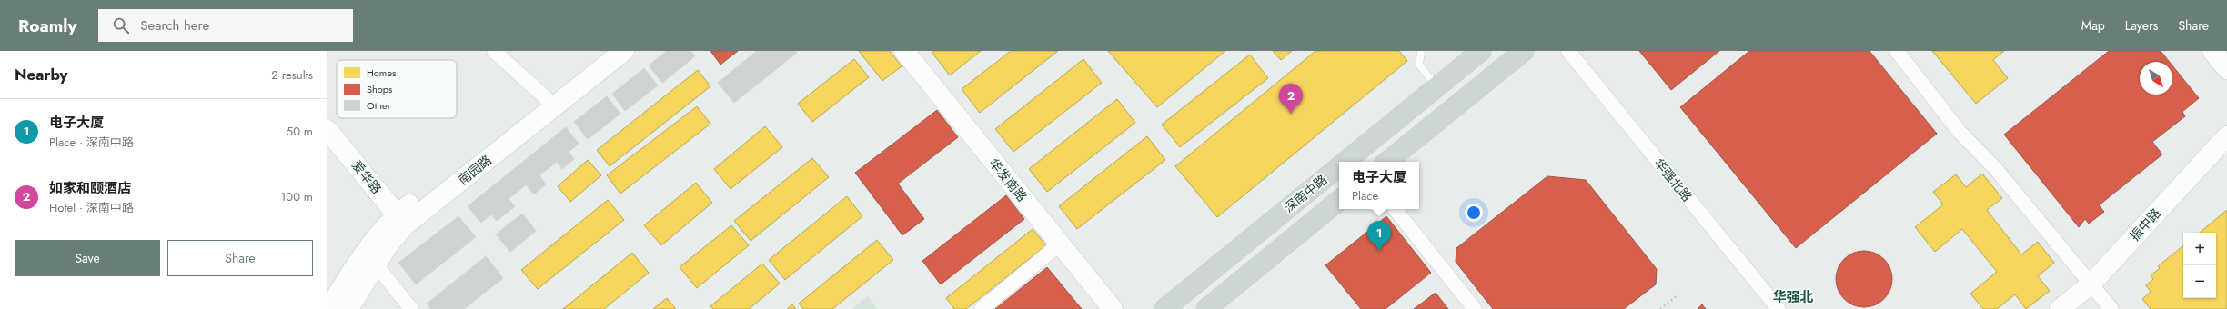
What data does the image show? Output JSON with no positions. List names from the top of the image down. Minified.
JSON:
{"streets":{"main road":["南园路","爱华路","华发南路","深南中路","振中路"],"street":["华强北路"]},"crossings":[["南园路","爱华路"]],"districts":["华强北"],"legend":["Homes","Shops","Other"],"north":"bottom right","page":{"header":"Roamly","search":"Search here","nav":["Map","Layers","Share"],"heading":["Nearby","2 results"],"pins":["2","1"],"list":[{"mark":"1","name":"电子大厦","note":"Place · 深南中路","value":"50 m"},{"mark":"2","name":"如家和颐酒店","note":"Hotel · 深南中路","value":"100 m"}],"popup":["电子大厦","Place"],"buttons":["Save","Share"],"map_buttons":["+","−"]}}
